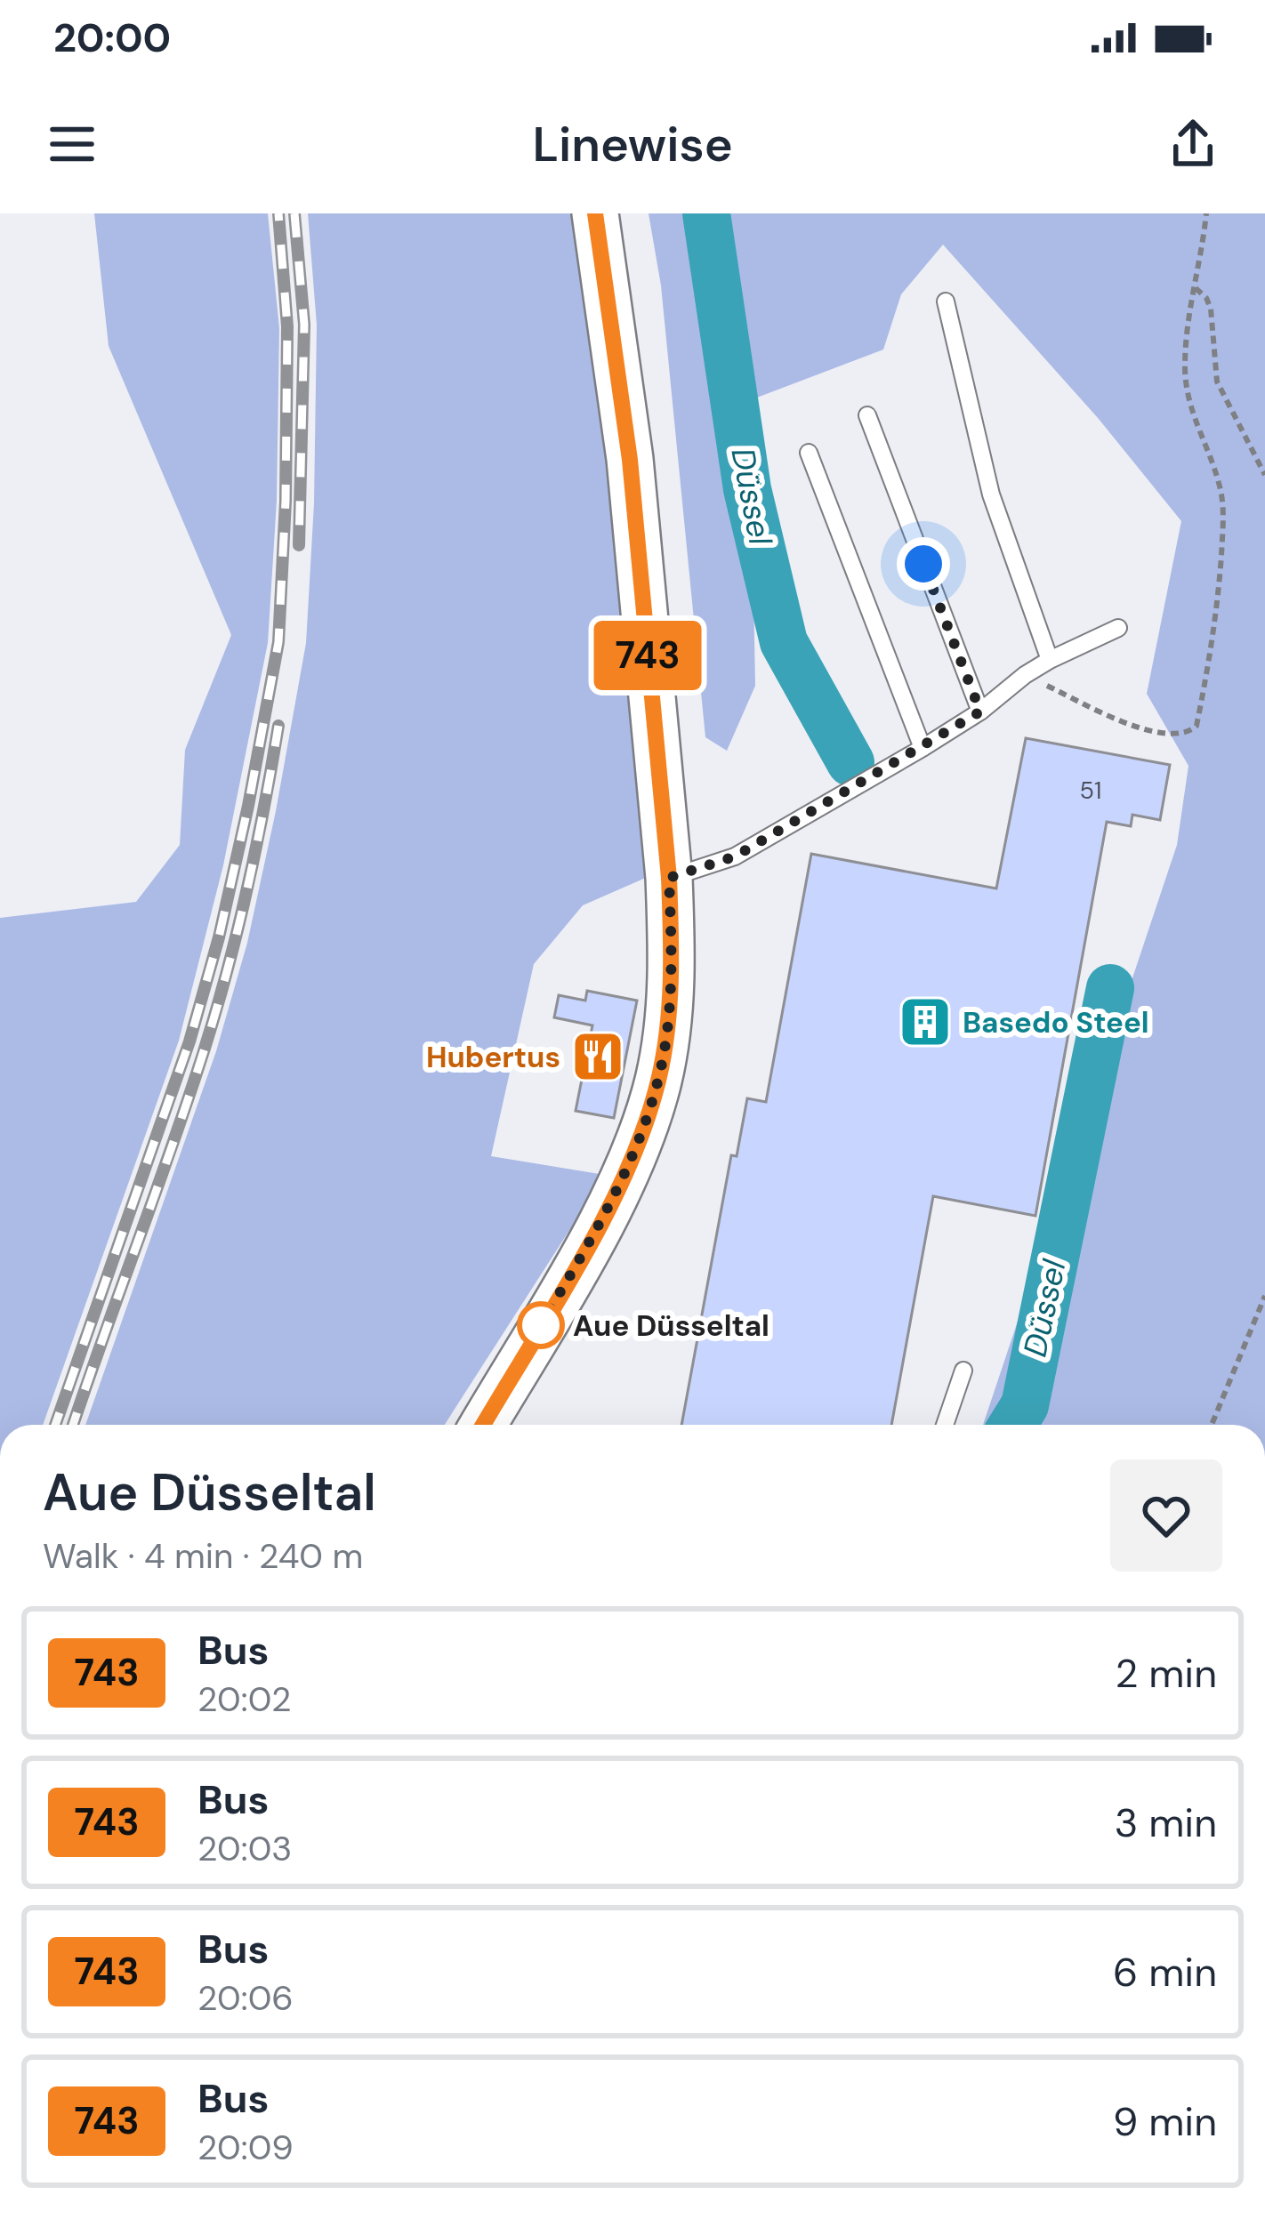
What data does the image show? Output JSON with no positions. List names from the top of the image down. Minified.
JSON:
{"water":["Düssel"],"places":{"building":["Basedo Steel"],"restaurant":["Hubertus"],"other":["Aue Düsseltal"]},"lines":["bus line 743"],"house_numbers":["51"],"page":{"status":"20:00","header":"Linewise","on_map":"743","heading":["Aue Düsseltal","Walk · 4 min · 240 m"],"list":[{"mark":"743","name":"Bus","note":"20:02","value":"2 min"},{"mark":"743","name":"Bus","note":"20:03","value":"3 min"},{"mark":"743","name":"Bus","note":"20:06","value":"6 min"},{"mark":"743","name":"Bus","note":"20:09","value":"9 min"}]}}
